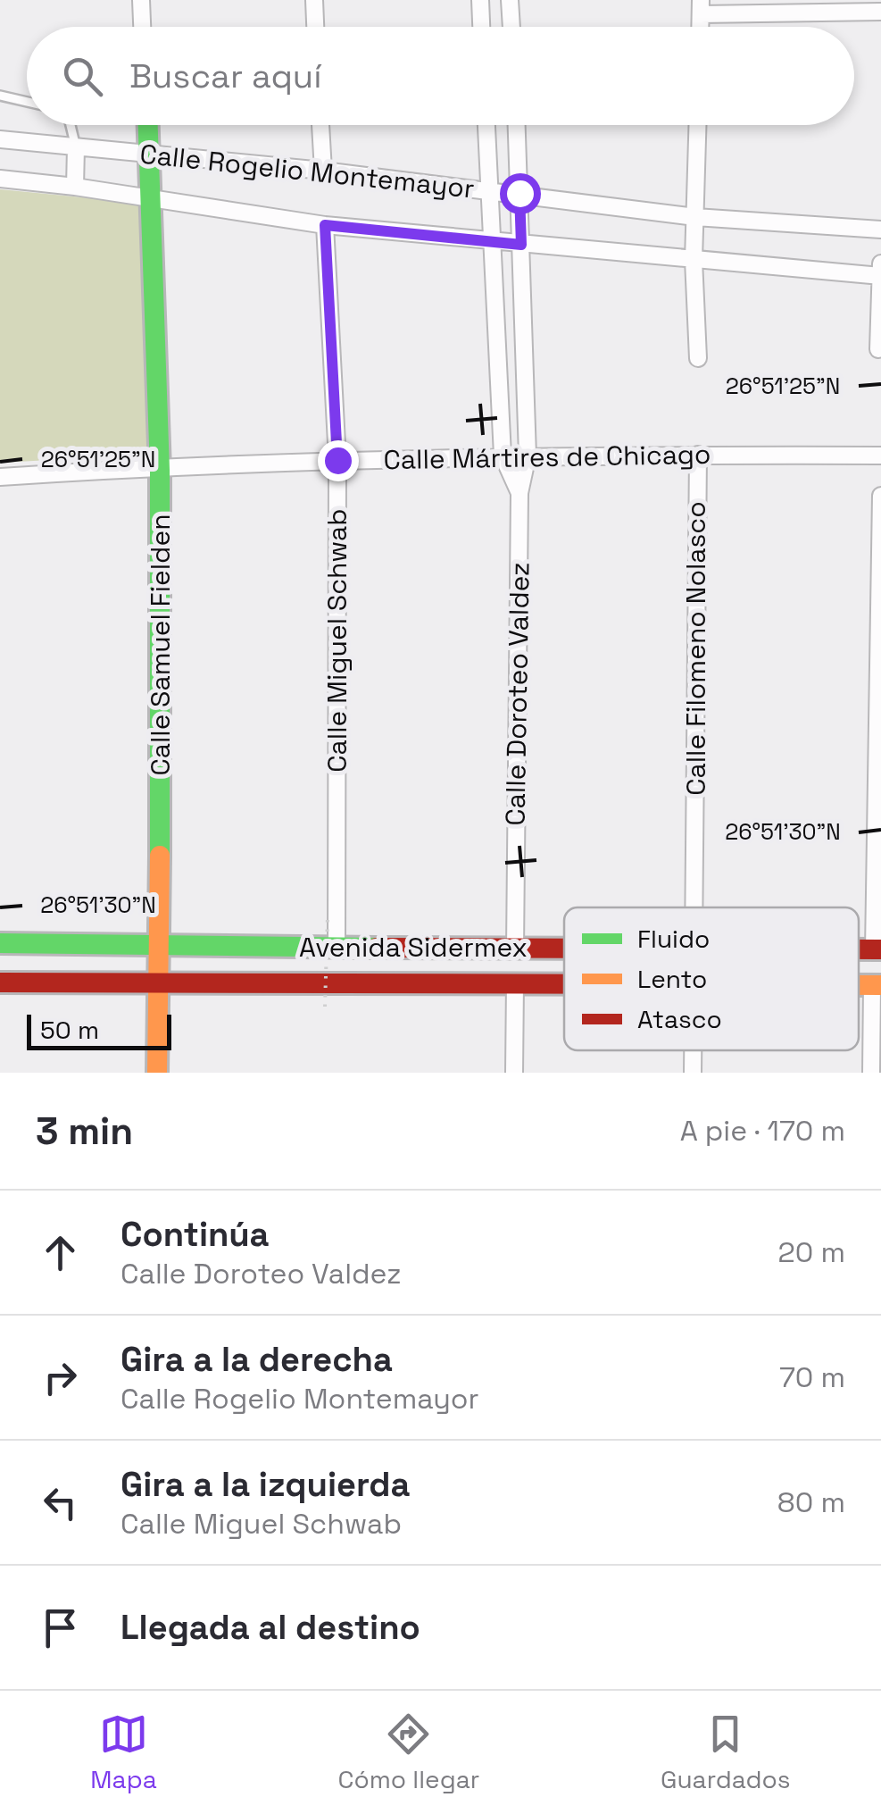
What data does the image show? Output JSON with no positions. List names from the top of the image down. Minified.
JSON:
{"streets":{"main road":["Calle Samuel Fielden","Avenida Sidermex"],"street":["Calle Rogelio Montemayor","Calle Mártires de Chicago","Calle Miguel Schwab","Calle Filomeno Nolasco","Calle Doroteo Valdez"]},"crossings":[["Calle Rogelio Montemayor","Calle Miguel Schwab"],["Calle Rogelio Montemayor","Calle Samuel Fielden"],["Calle Rogelio Montemayor","Calle Doroteo Valdez"],["Calle Mártires de Chicago","Calle Miguel Schwab"],["Calle Mártires de Chicago","Calle Samuel Fielden"],["Calle Mártires de Chicago","Calle Filomeno Nolasco"],["Calle Mártires de Chicago","Calle Doroteo Valdez"],["Calle Miguel Schwab","Avenida Sidermex"],["Calle Samuel Fielden","Avenida Sidermex"],["Calle Doroteo Valdez","Avenida Sidermex"]],"legend":["Fluido","Lento","Atasco"],"scale_bar":"50 m","page":{"search":"Buscar aquí","scale":"50 m","heading":["3 min","A pie · 170 m"],"list":[["Continúa","Calle Doroteo Valdez","20 m"],["Gira a la derecha","Calle Rogelio Montemayor","70 m"],["Gira a la izquierda","Calle Miguel Schwab","80 m"],"Llegada al destino"],"nav":["Mapa","Cómo llegar","Guardados"]},"coordinates":["26°51'25\"N","26°51'30\"N"]}
